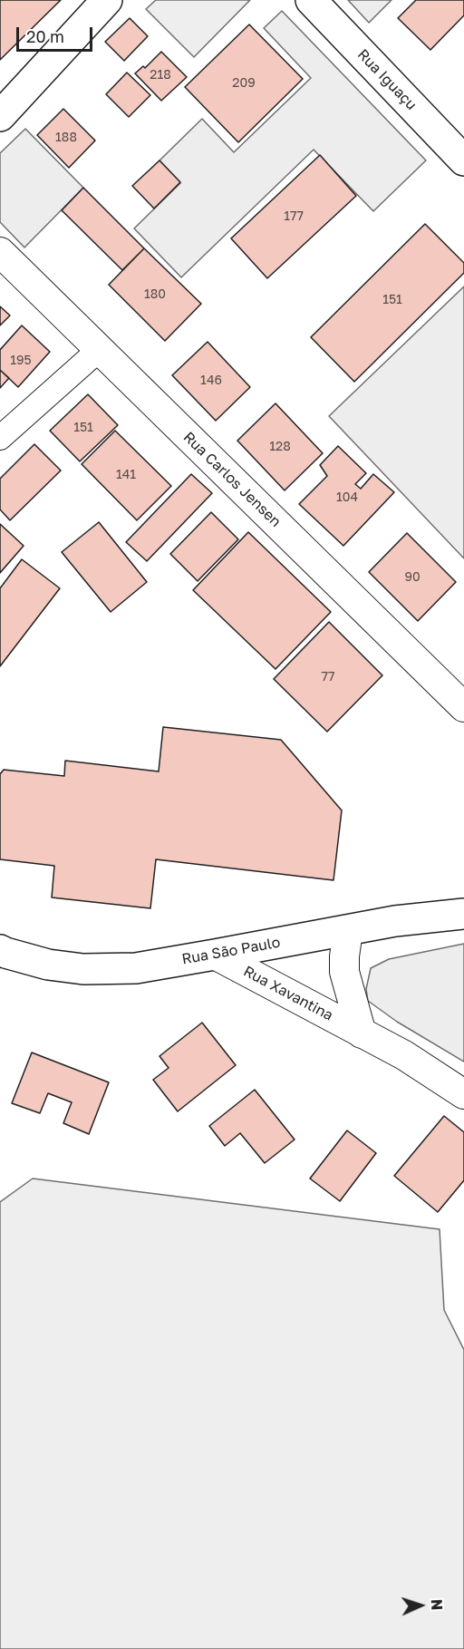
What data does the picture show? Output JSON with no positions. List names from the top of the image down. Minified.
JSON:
{"streets":{"main road":["Rua Iguaçu","Rua São Paulo"],"street":["Rua Carlos Jensen","Rua Xavantina"]},"crossings":[["Rua São Paulo","Rua Xavantina"]],"house_numbers":["218","209","188","177","180","151","195","146","151","128","141","104","90","77"],"scale_bar":"20 m","north":"right"}
